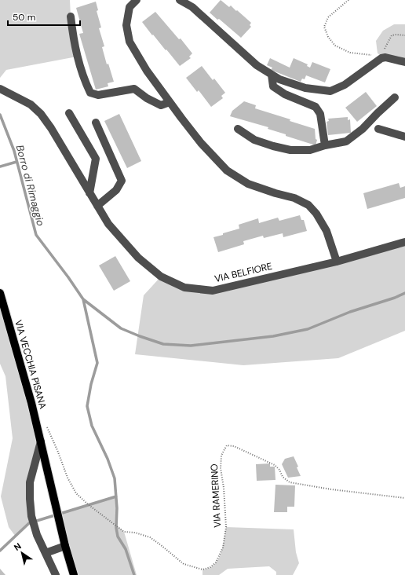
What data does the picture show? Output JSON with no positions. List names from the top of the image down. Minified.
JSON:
{"streets":{"main road":["VIA VECCHIA PISANA"],"street":["VIA BELFIORE"],"path":["VIA RAMERINO"]},"water":["Borro di Rimaggio"],"scale_bar":"50 m","north":"top left"}
